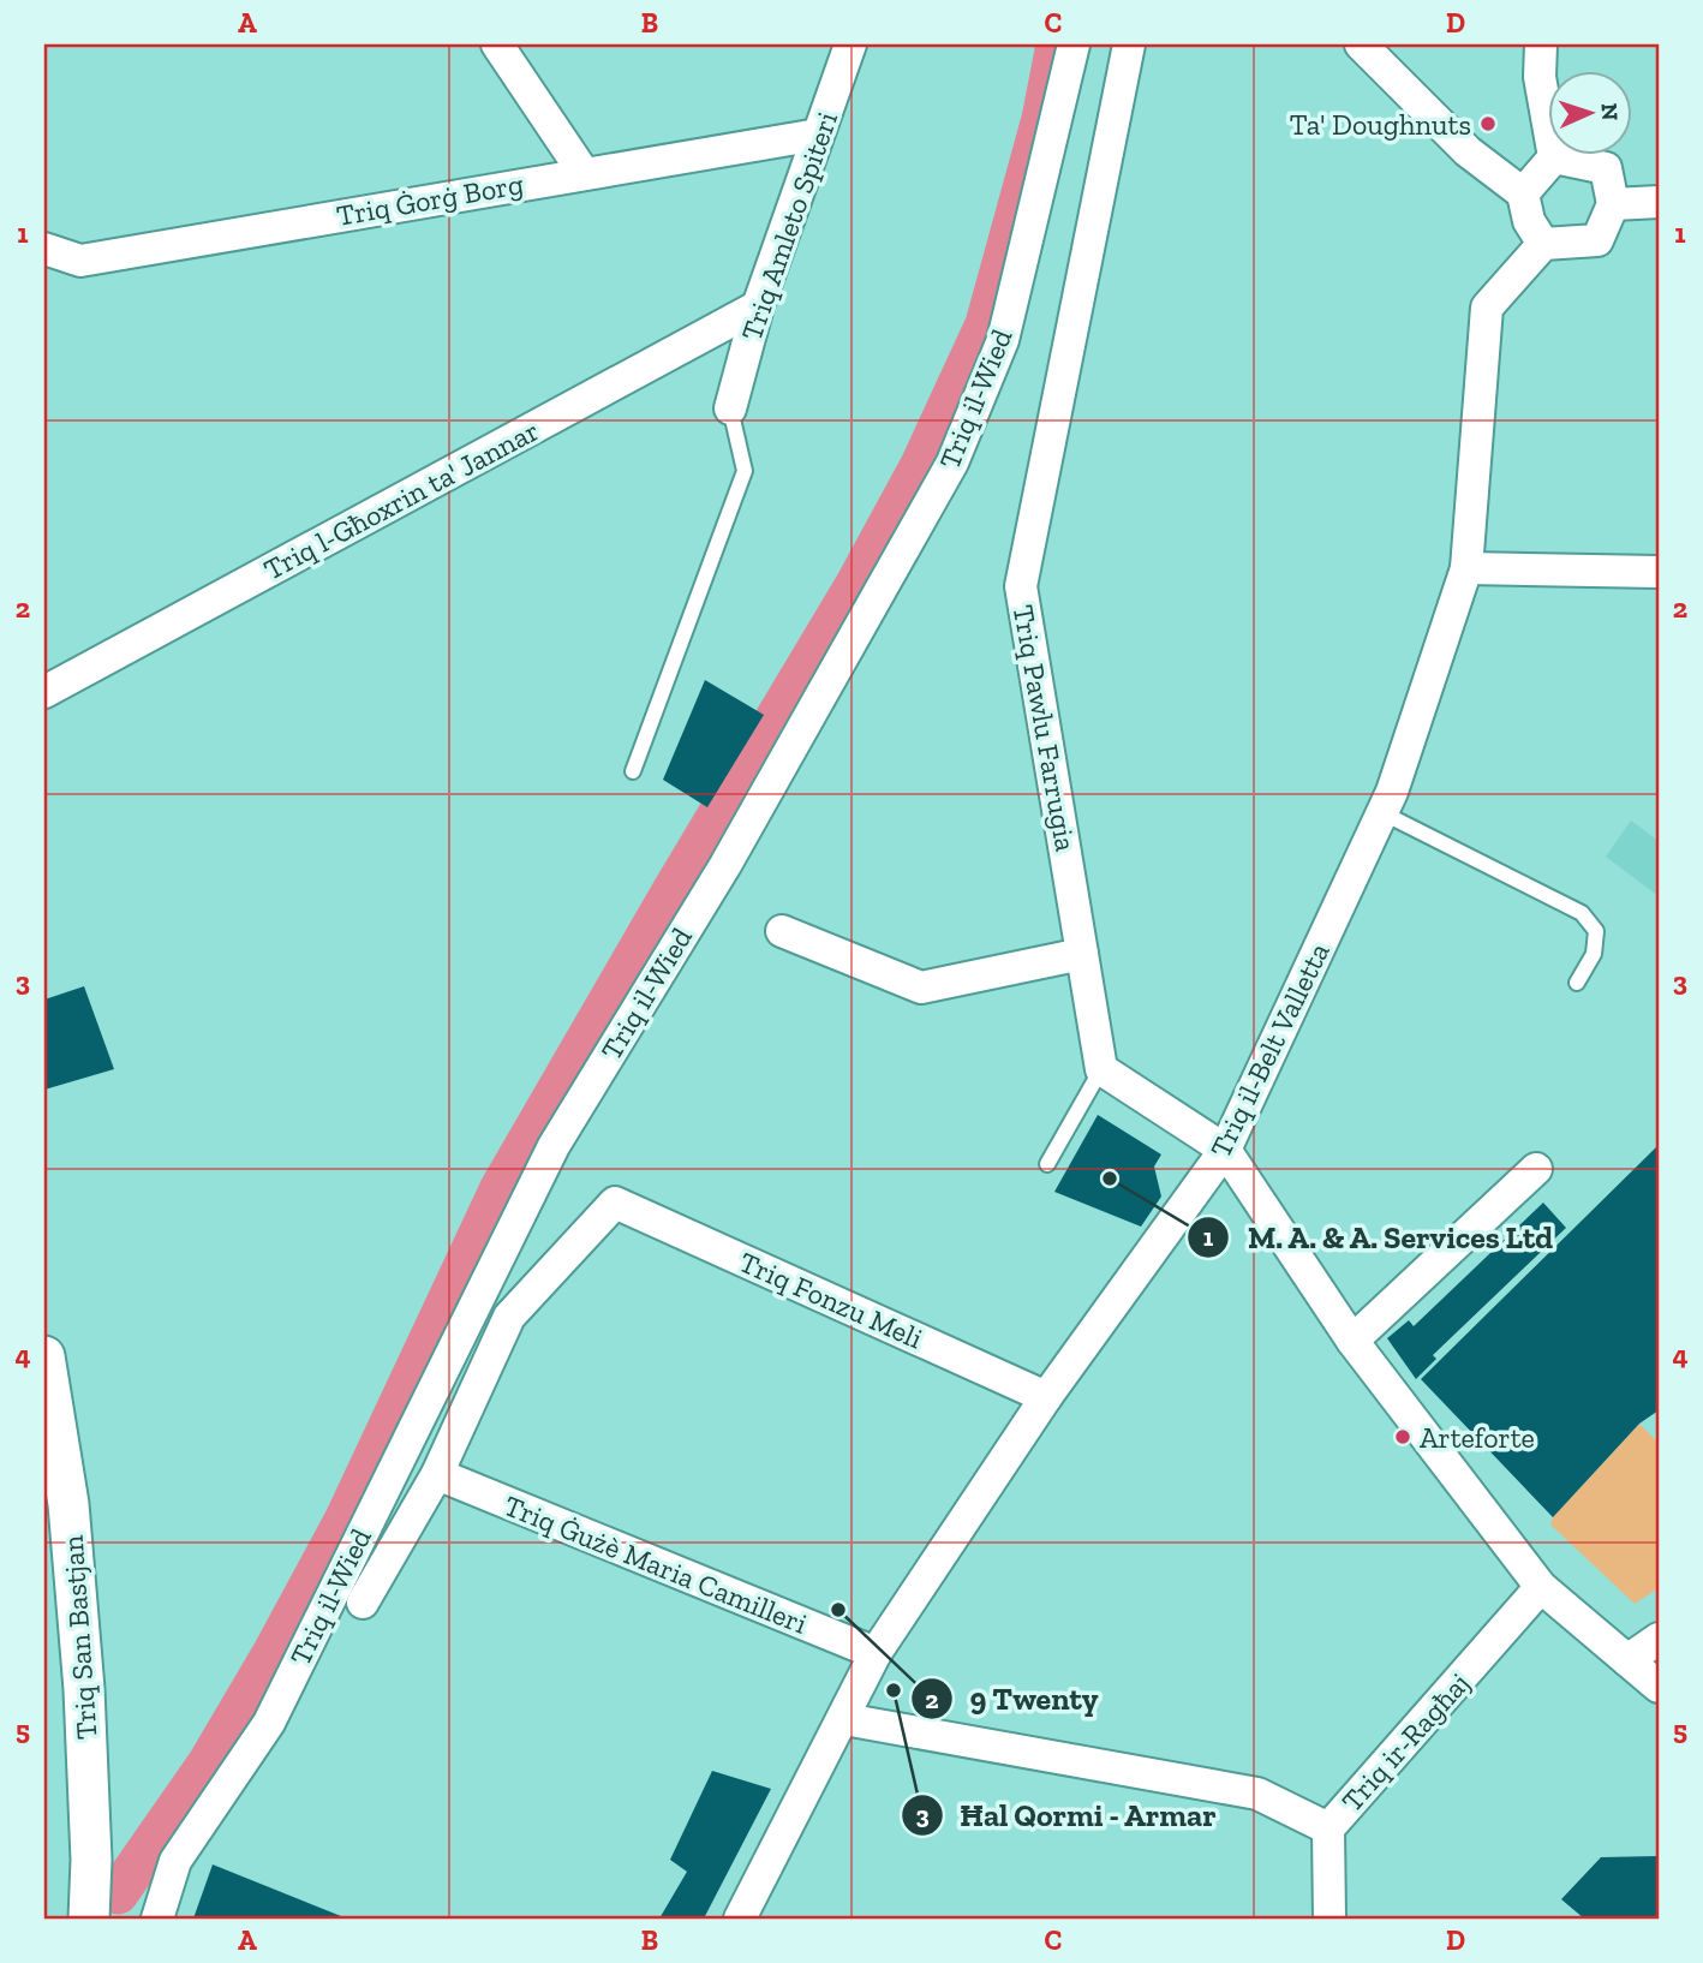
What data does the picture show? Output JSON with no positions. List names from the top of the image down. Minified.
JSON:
{"streets":{"street":["Triq Ġorġ Borg","Triq Amleto Spiteri","Triq il-Wied","Triq l-Għoxrin ta' Jannar","Triq Pawlu Farrugia","Triq il-Belt Valletta","Triq Fonzu Meli","Triq Ġużè Maria Camilleri","Triq San Bastjan","Triq ir-Ragħaj"]},"crossings":[["Triq Ġorġ Borg","Triq Amleto Spiteri"],["Triq Amleto Spiteri","Triq l-Għoxrin ta' Jannar"],["Triq il-Belt Valletta","Triq Fonzu Meli"],["Triq il-Belt Valletta","Triq Ġużè Maria Camilleri"],["Triq Fonzu Meli","Triq Ġużè Maria Camilleri"]],"places":["Ta' Doughnuts","M. A. & A. Services Ltd","Arteforte","9 Twenty","Ħal Qormi - Armar"],"north":"right","grid":{"columns":["A","B","C","D"],"rows":["1","2","3","4","5"]}}
